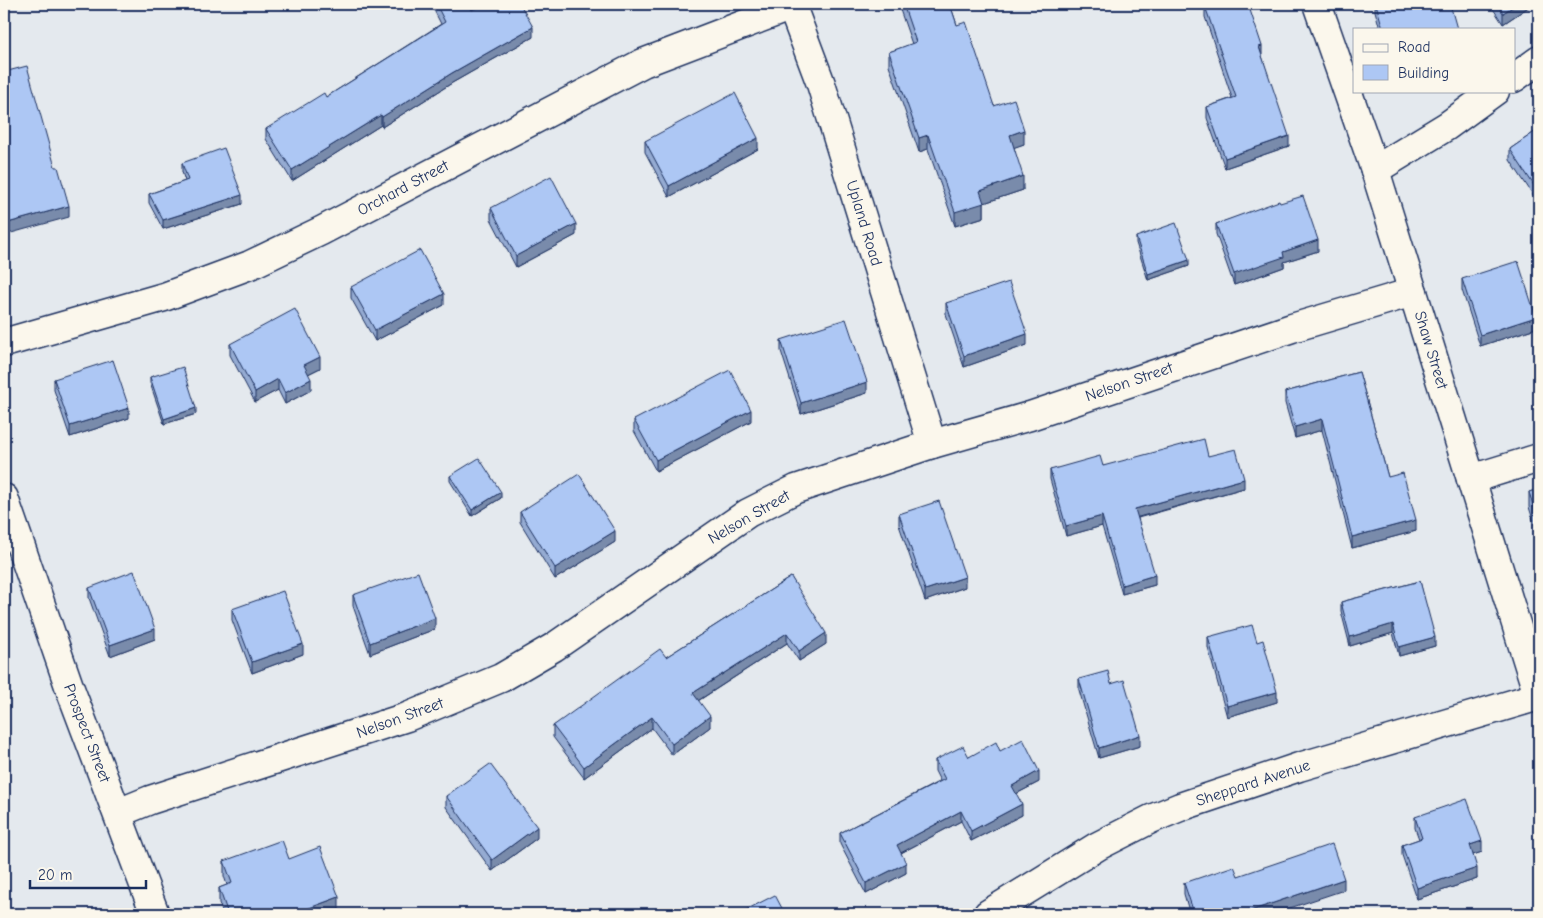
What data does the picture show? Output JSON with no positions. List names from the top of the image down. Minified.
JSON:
{"streets":{"street":["Orchard Street","Upland Road","Shaw Street","Nelson Street","Prospect Street","Sheppard Avenue"]},"crossings":[["Orchard Street","Upland Road"],["Upland Road","Nelson Street"],["Shaw Street","Nelson Street"],["Shaw Street","Sheppard Avenue"],["Nelson Street","Prospect Street"]],"legend":["Road","Building"],"scale_bar":"20 m"}
